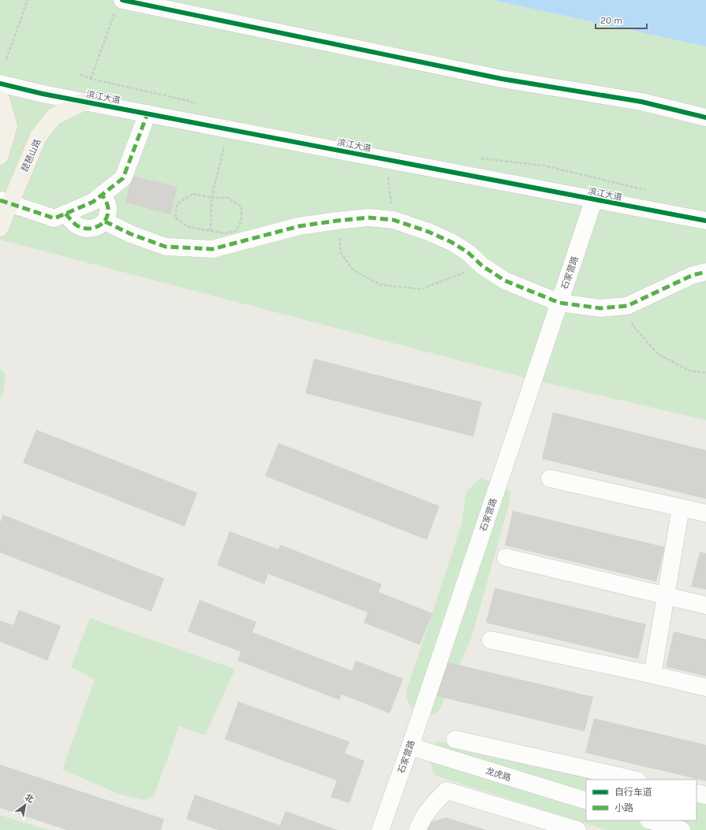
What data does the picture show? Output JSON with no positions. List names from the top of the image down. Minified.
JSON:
{"streets":{"main road":["琵琶山路"],"street":["滨江大道","石家营路","龙虎路"]},"crossings":[["滨江大道","琵琶山路"],["滨江大道","石家营路"],["石家营路","龙虎路"]],"legend":["自行车道","小路"],"scale_bar":"20 m","north":"top right"}
